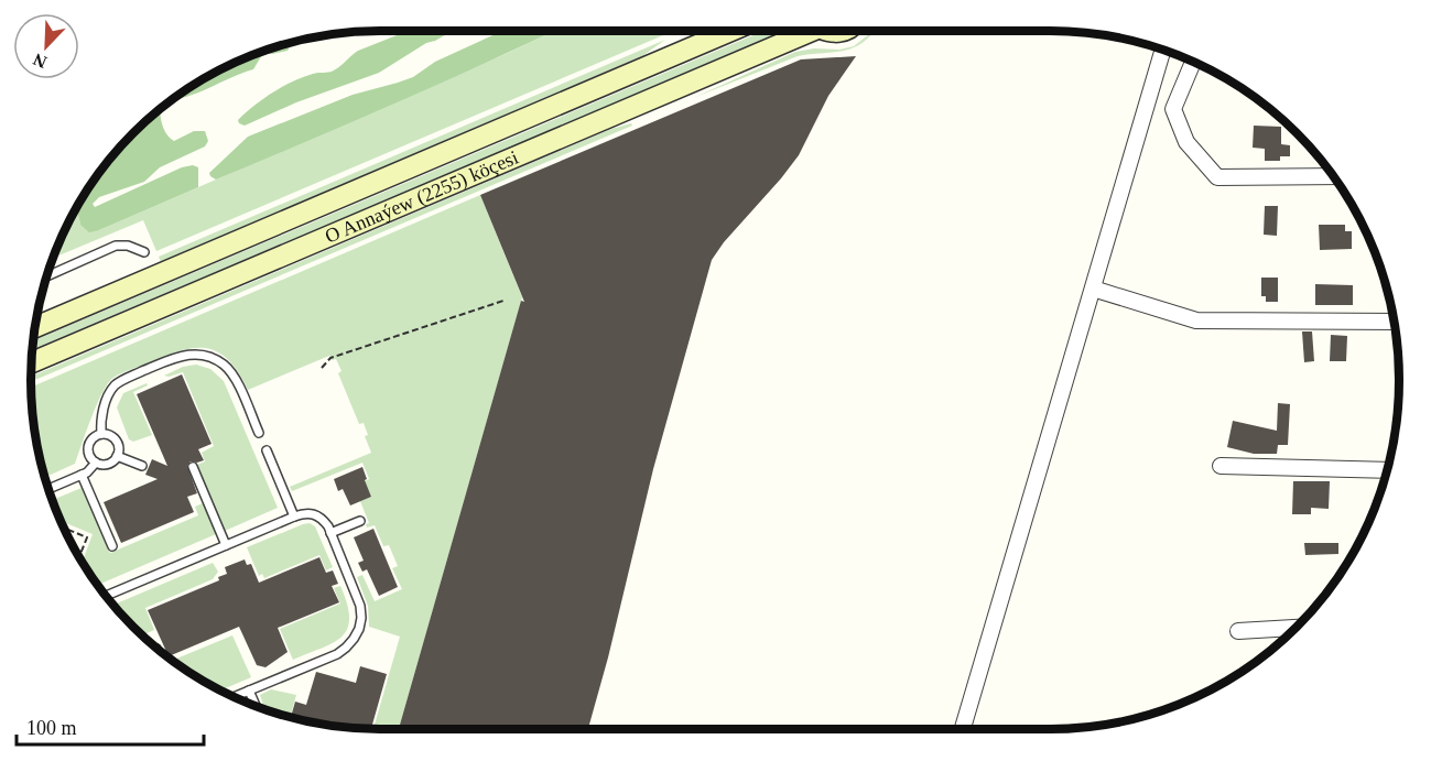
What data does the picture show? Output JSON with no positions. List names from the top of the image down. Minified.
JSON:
{"streets":{"main road":["O Annaýew (2255) köçesi"]},"scale_bar":"100 m","north":"bottom left"}
